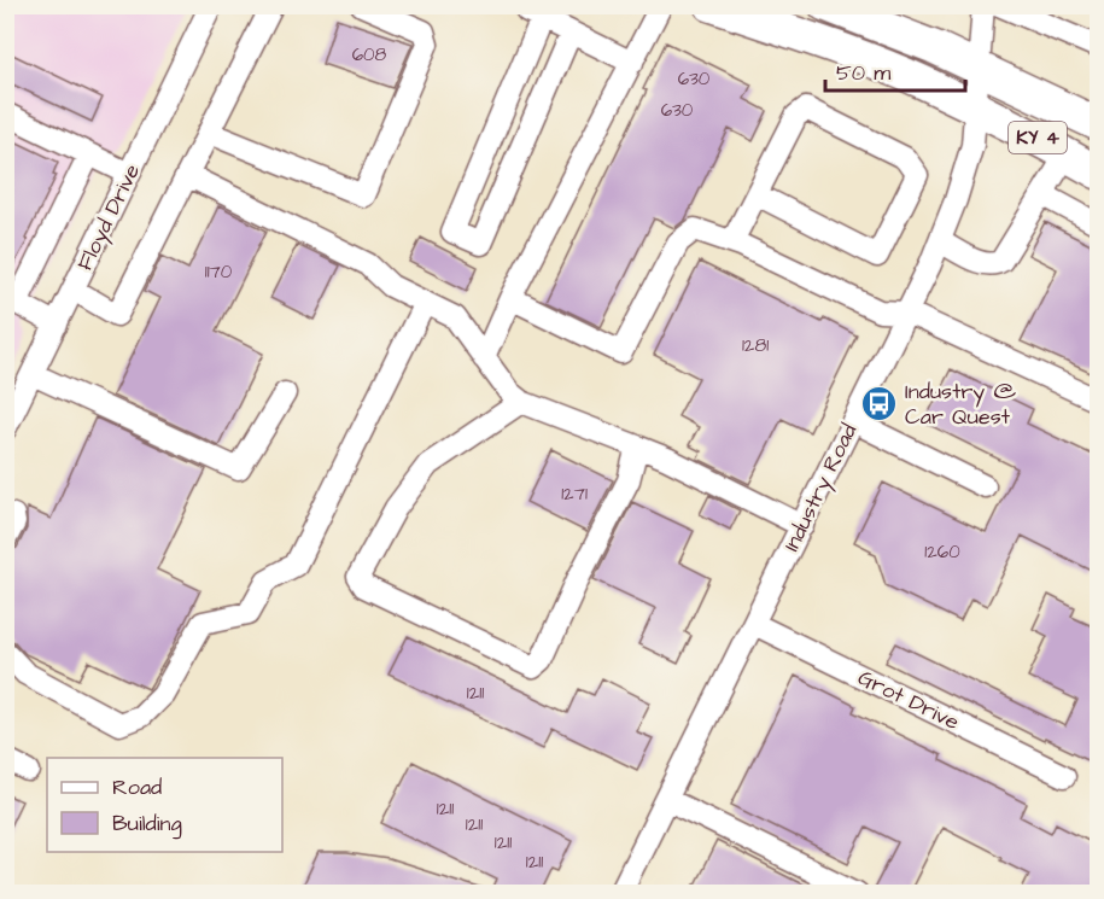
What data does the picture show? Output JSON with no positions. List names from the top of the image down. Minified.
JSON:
{"streets":{"highway":["KY 4"],"street":["Floyd Drive","Industry Road","Grot Drive"]},"crossings":[["KY 4","Industry Road"],["Industry Road","Grot Drive"]],"places":{"bus stop":["Industry @ Car Quest"]},"house_numbers":["608","630","630","1170","1281","1271","1260","1211","1211","1211","1211","1211"],"legend":["Road","Building"],"scale_bar":"50 m"}
